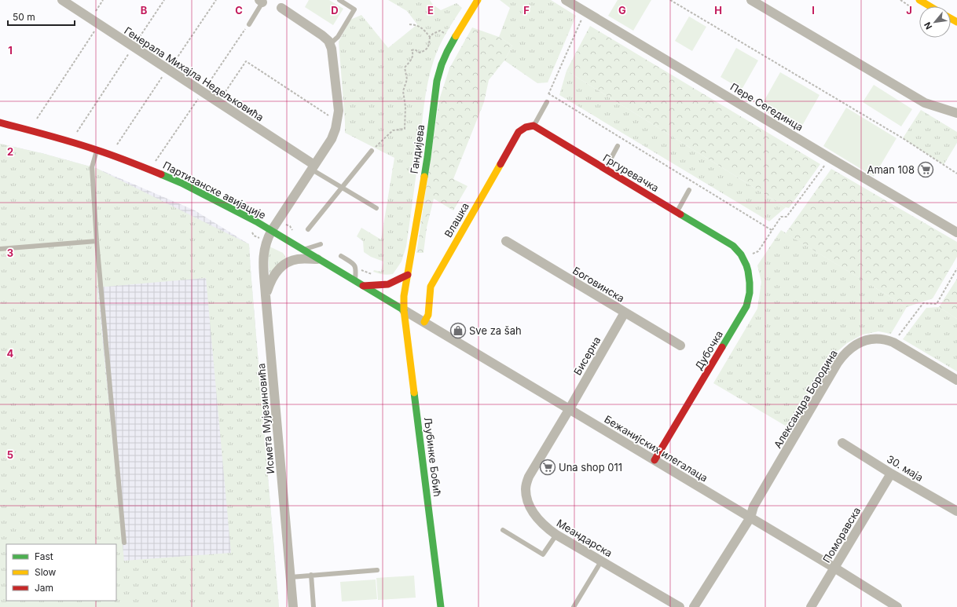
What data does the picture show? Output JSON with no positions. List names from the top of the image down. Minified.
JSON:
{"streets":{"street":["Генерала Михајла Недељковића","Пере Сегединца","Гандијева","Гргуревачка","Партизанске авијације","Влашка","Боговинска","Дубочка","Бисерна","Александра Бородина","Исмета Мујезиновића","Бежанијских илегалаца","Љубинке Бобић","30. маја","Поморавска","Меандарска"]},"crossings":[["Генерала Михајла Недељковића","Исмета Мујезиновића"],["Гандијева","Партизанске авијације"],["Гандијева","Бежанијских илегалаца"],["Гандијева","Љубинке Бобић"],["Гргуревачка","Влашка"],["Гргуревачка","Дубочка"],["Партизанске авијације","Исмета Мујезиновића"],["Партизанске авијације","Бежанијских илегалаца"],["Партизанске авијације","Љубинке Бобић"],["Влашка","Бежанијских илегалаца"],["Боговинска","Бисерна"],["Дубочка","Бежанијских илегалаца"],["Бисерна","Бежанијских илегалаца"],["Бисерна","Меандарска"],["Александра Бородина","Бежанијских илегалаца"],["Бежанијских илегалаца","Љубинке Бобић"],["Бежанијских илегалаца","Поморавска"],["Бежанијских илегалаца","Меандарска"],["30. маја","Поморавска"]],"places":{"supermarket":["Aman 108","Una shop 011"],"shop":["Sve za šah"]},"legend":["Fast","Slow","Jam"],"scale_bar":"50 m","north":"bottom left","grid":{"columns":["B","C","D","E","F","G","H","I","J"],"rows":["1","2","3","4","5"]}}
